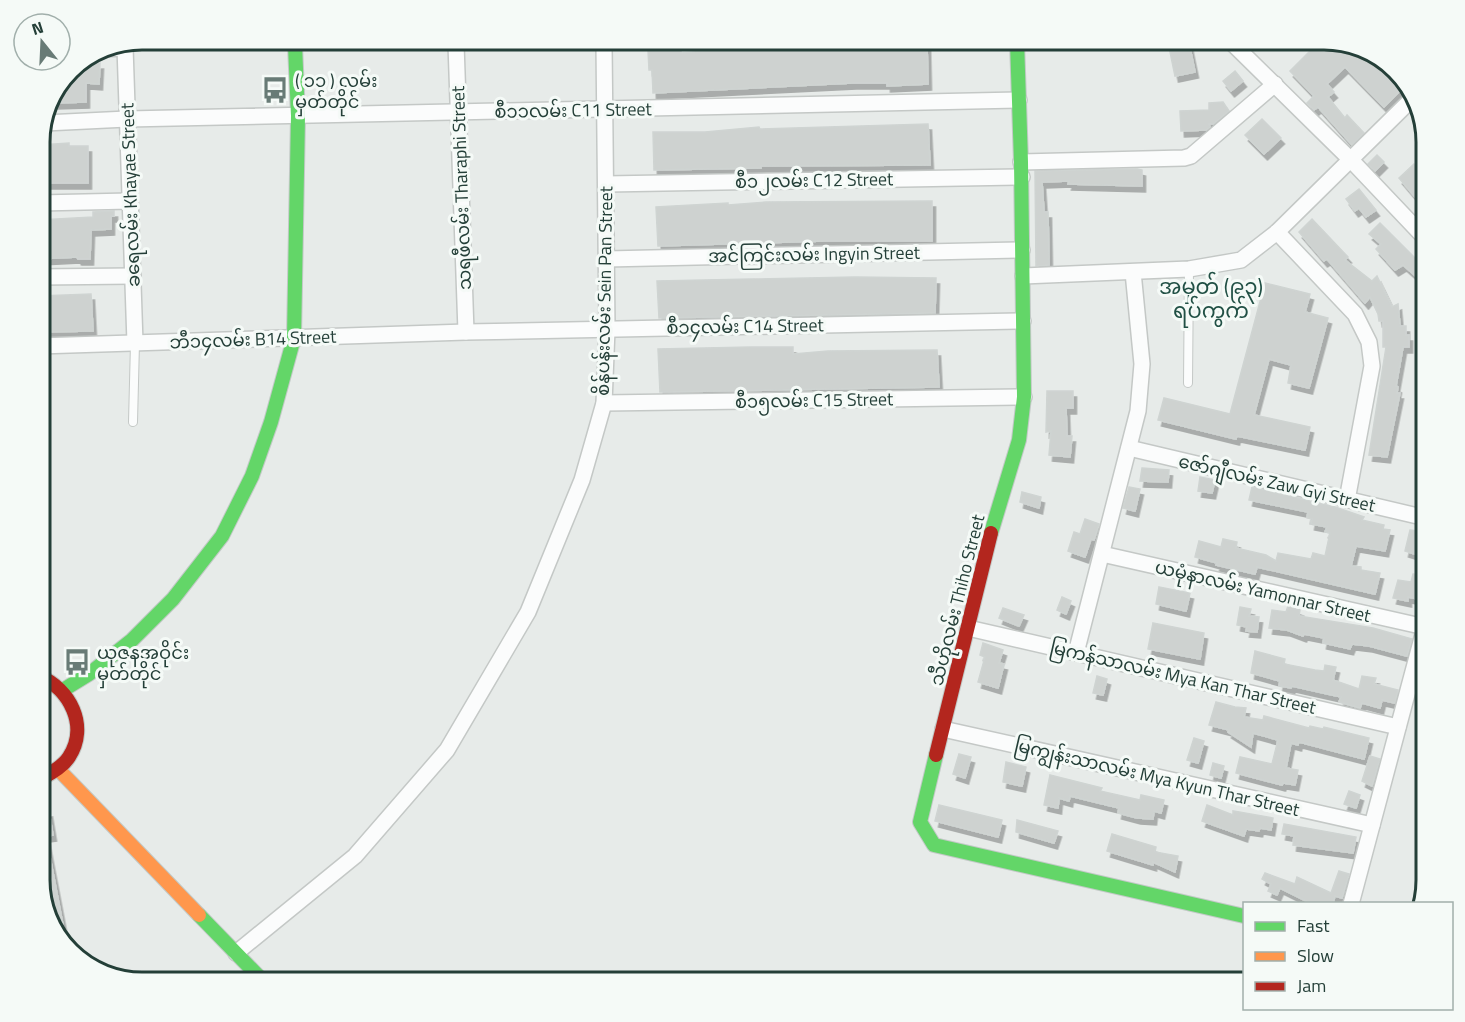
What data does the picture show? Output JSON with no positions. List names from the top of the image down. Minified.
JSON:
{"streets":{"street":["စီ၁၁လမ်း C11 Street","စီ၁၂လမ်း C12 Street","သရဖီလမ်း Tharaphi Street","ခရေလမ်း Khayae Street","အင်ကြင်းလမ်း Ingyin Street","စိန်ပန်းလမ်း Sein Pan Street","စီ၁၄လမ်း C14 Street","ဘီ၁၄လမ်း B14 Street","စီ၁၅လမ်း C15 Street","ဇော်ဂျီလမ်း Zaw Gyi Street","ယမုံနာလမ်း Yamonnar Street","သီဟိုလမ်း Thiho Street","မြကန်သာလမ်း Mya Kan Thar Street","မြကျွန်းသာလမ်း Mya Kyun Thar Street"]},"crossings":[["စီ၁၁လမ်း C11 Street","သရဖီလမ်း Tharaphi Street"],["စီ၁၁လမ်း C11 Street","ခရေလမ်း Khayae Street"],["စီ၁၁လမ်း C11 Street","စိန်ပန်းလမ်း Sein Pan Street"],["စီ၁၁လမ်း C11 Street","သီဟိုလမ်း Thiho Street"],["စီ၁၂လမ်း C12 Street","စိန်ပန်းလမ်း Sein Pan Street"],["စီ၁၂လမ်း C12 Street","သီဟိုလမ်း Thiho Street"],["သရဖီလမ်း Tharaphi Street","စီ၁၄လမ်း C14 Street"],["သရဖီလမ်း Tharaphi Street","ဘီ၁၄လမ်း B14 Street"],["ခရေလမ်း Khayae Street","ဘီ၁၄လမ်း B14 Street"],["အင်ကြင်းလမ်း Ingyin Street","စိန်ပန်းလမ်း Sein Pan Street"],["အင်ကြင်းလမ်း Ingyin Street","သီဟိုလမ်း Thiho Street"],["စိန်ပန်းလမ်း Sein Pan Street","စီ၁၄လမ်း C14 Street"],["စိန်ပန်းလမ်း Sein Pan Street","စီ၁၅လမ်း C15 Street"],["စီ၁၄လမ်း C14 Street","ဘီ၁၄လမ်း B14 Street"],["စီ၁၄လမ်း C14 Street","သီဟိုလမ်း Thiho Street"],["စီ၁၅လမ်း C15 Street","သီဟိုလမ်း Thiho Street"],["သီဟိုလမ်း Thiho Street","မြကန်သာလမ်း Mya Kan Thar Street"],["သီဟိုလမ်း Thiho Street","မြကျွန်းသာလမ်း Mya Kyun Thar Street"]],"districts":["အမှတ် (၉၃) ရပ်ကွက်"],"places":{"bus stop":["( ၁၁ ) လမ်း မှတ်တိုင်","ယုဇနအဝိုင်း မှတ်တိုင်"]},"legend":["Fast","Slow","Jam"],"north":"top"}
